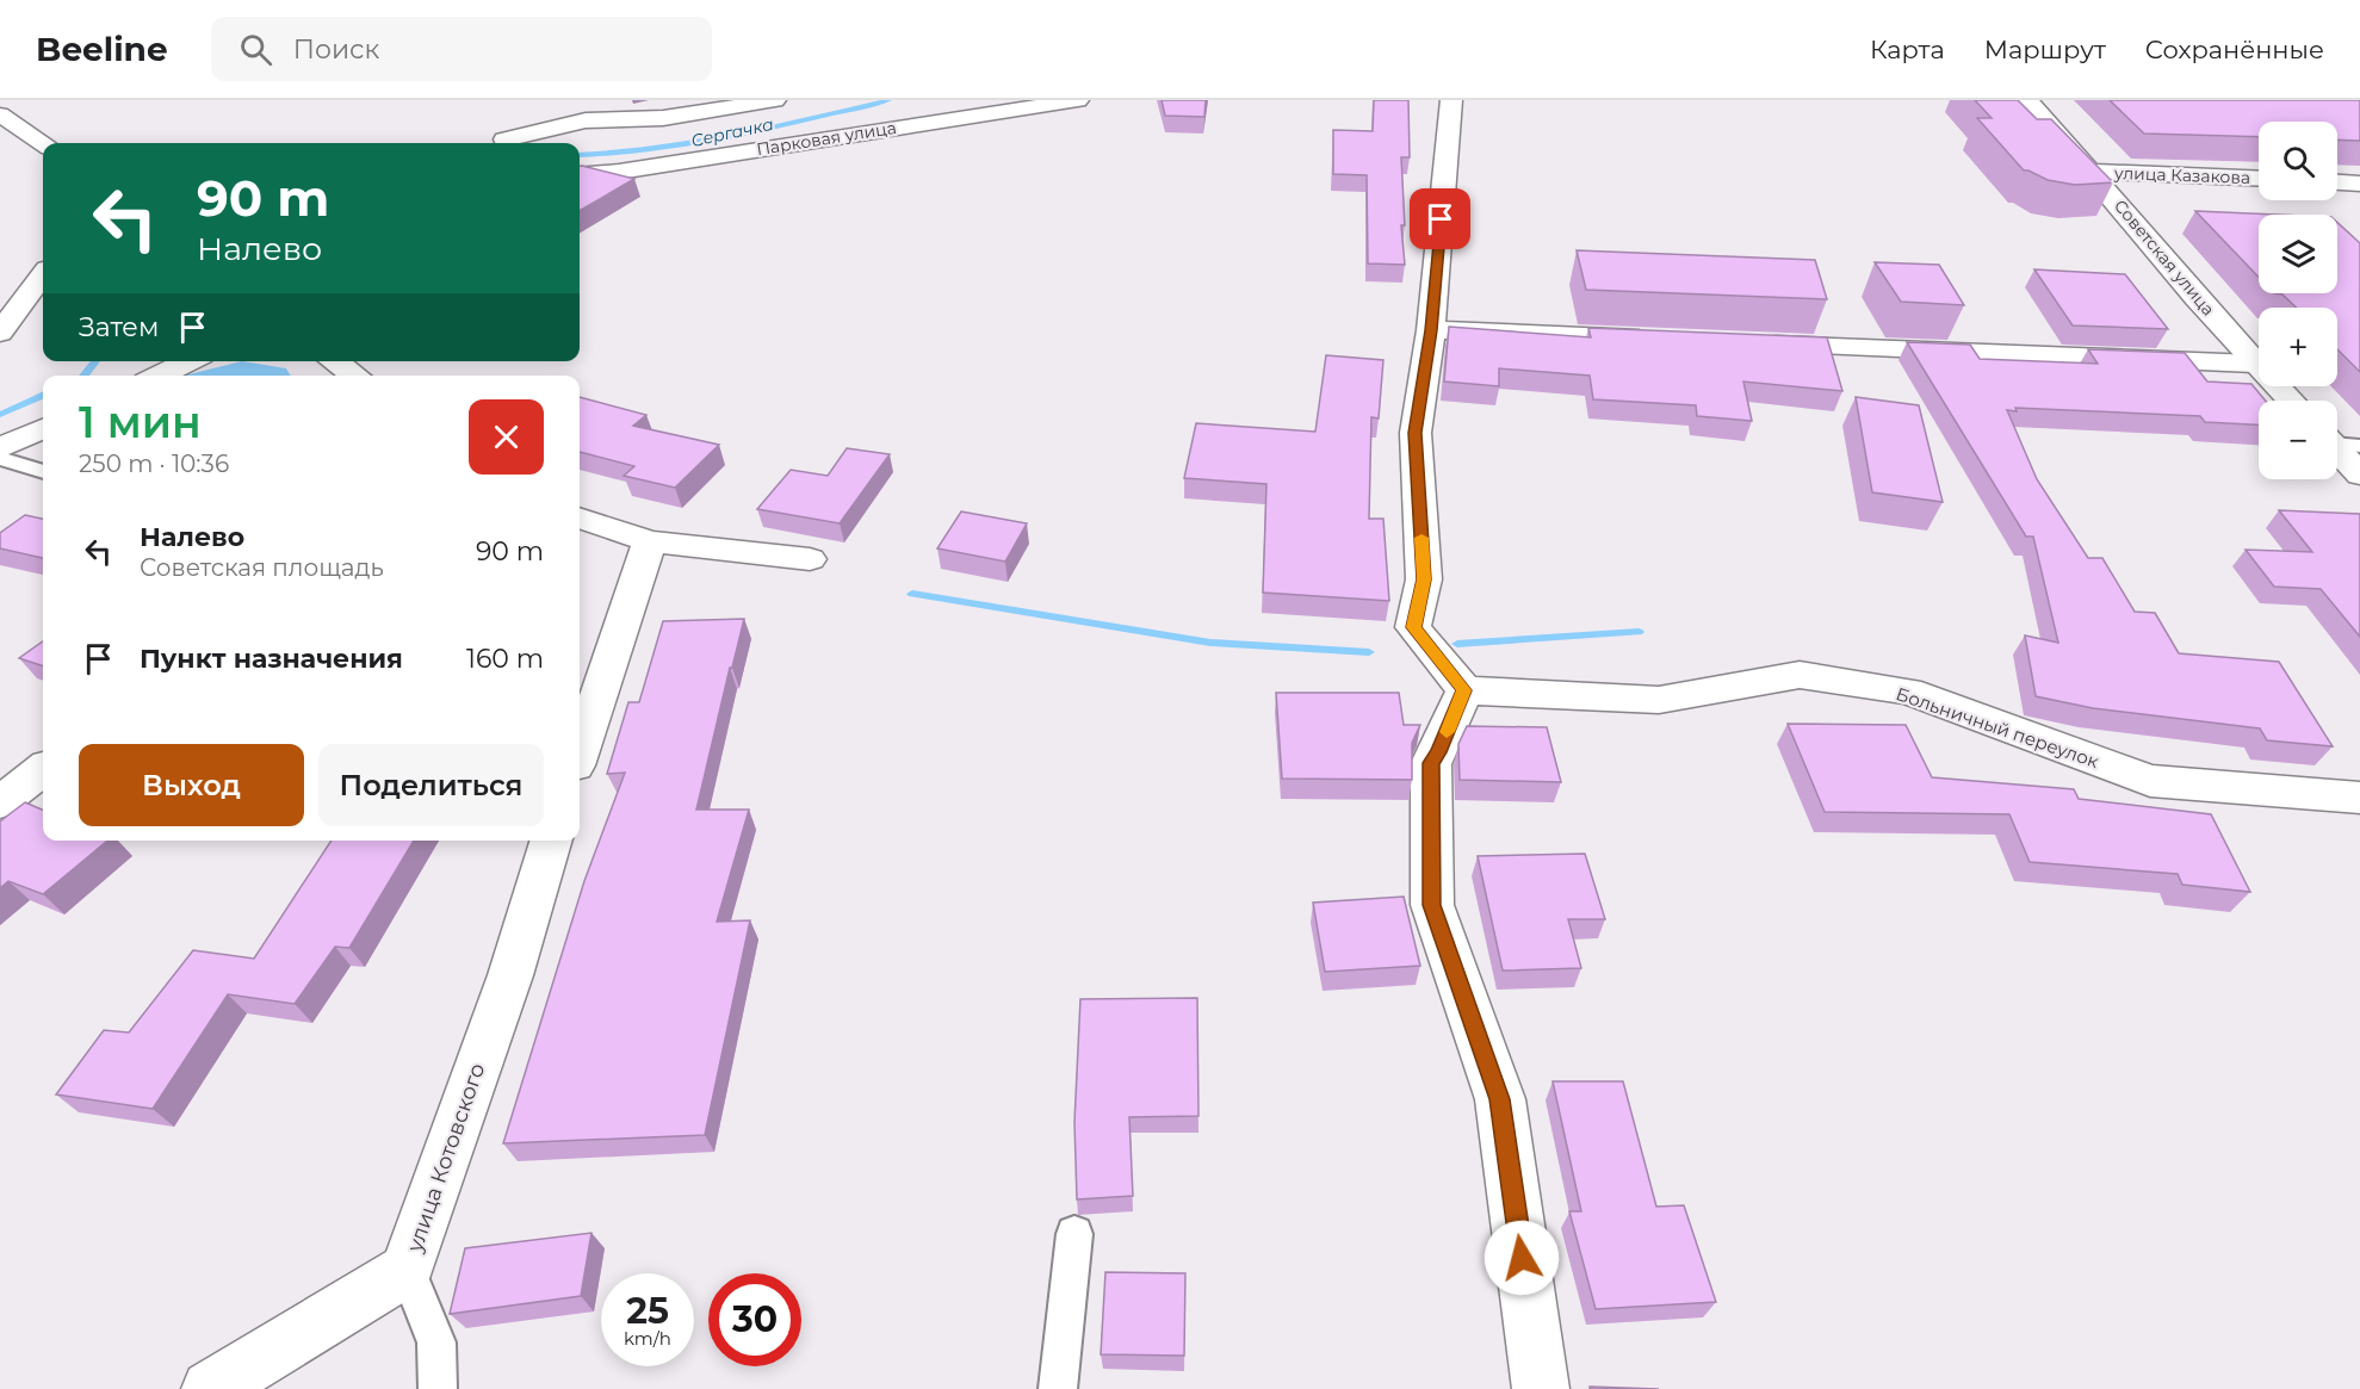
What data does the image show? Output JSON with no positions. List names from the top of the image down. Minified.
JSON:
{"streets":{"street":["Парковая улица","улица Казакова","Советская улица","Больничный переулок","улица Котовского"]},"crossings":[["улица Казакова","Советская улица"]],"water":["Сергачка"],"page":{"header":"Beeline","search":"Поиск","nav":["Карта","Маршрут","Сохранённые"],"map_buttons":["+","−"],"turn":["90 m","Налево"],"then":"Затем","heading":["1 мин","250 m · 10:36"],"list":[{"name":"Налево","note":"Советская площадь","value":"90 m"},{"name":"Пункт назначения","value":"160 m"}],"buttons":["Выход","Поделиться"],"speed":"25 km/h","limit":"30"}}
